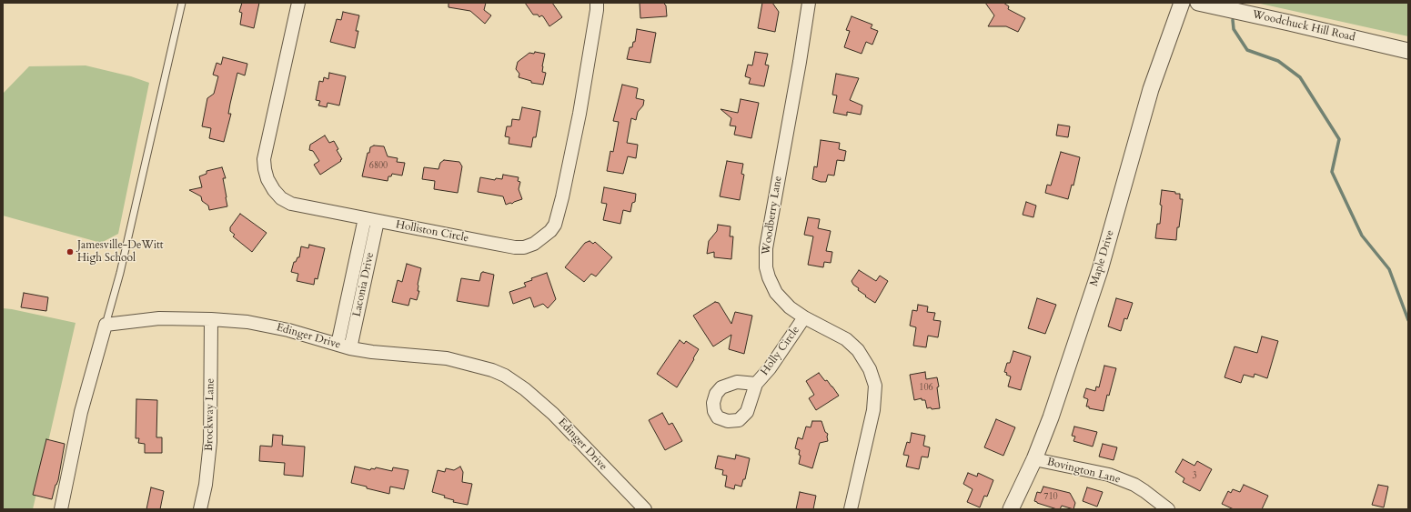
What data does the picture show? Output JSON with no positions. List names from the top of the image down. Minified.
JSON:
{"streets":{"street":["Woodchuck Hill Road","Woodberry Lane","Holliston Circle","Maple Drive","Laconia Drive","Edinger Drive","Holly Circle","Brockway Lane","Bovington Lane"]},"crossings":[["Woodberry Lane","Holly Circle"],["Holliston Circle","Laconia Drive"],["Maple Drive","Bovington Lane"],["Laconia Drive","Edinger Drive"],["Edinger Drive","Brockway Lane"]],"places":["Jamesville-DeWitt High School"],"house_numbers":["6800","106","3","710"]}
